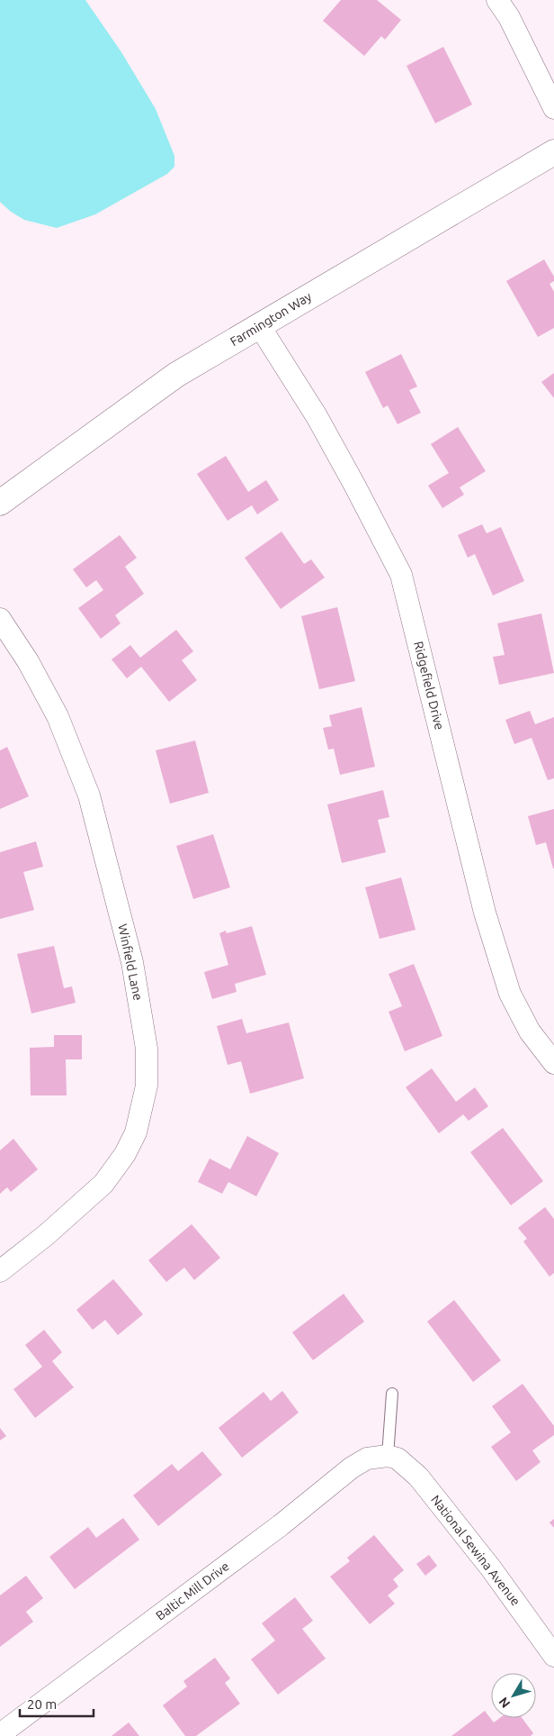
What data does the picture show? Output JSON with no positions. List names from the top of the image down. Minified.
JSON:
{"streets":{"street":["Farmington Way","Ridgefield Drive","Winfield Lane","National Sewina Avenue","Baltic Mill Drive"]},"crossings":[["Farmington Way","Ridgefield Drive"],["National Sewina Avenue","Baltic Mill Drive"]],"scale_bar":"20 m","north":"bottom left"}
